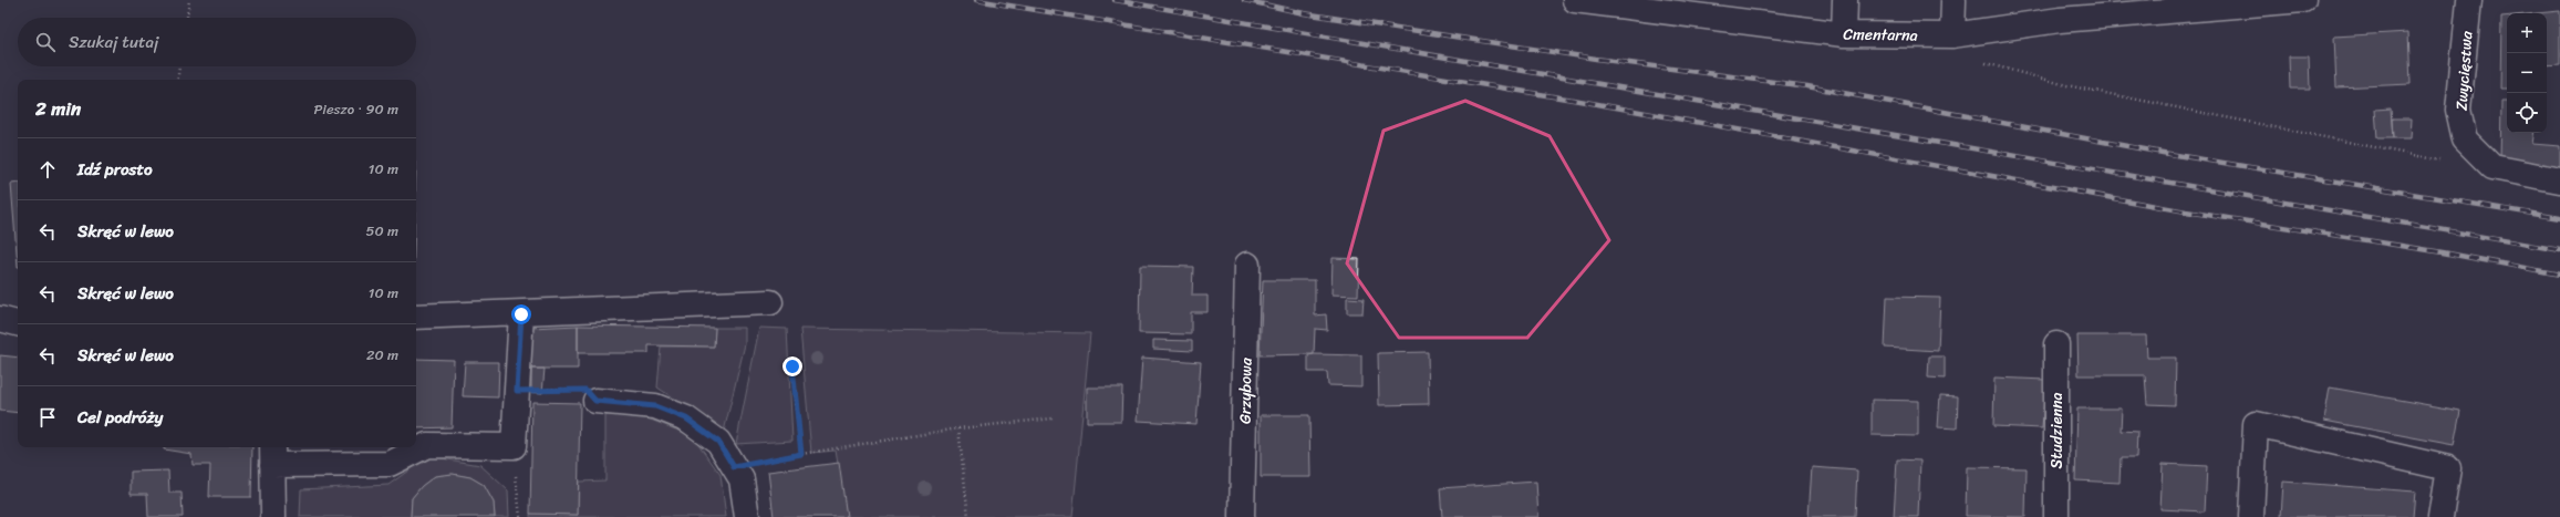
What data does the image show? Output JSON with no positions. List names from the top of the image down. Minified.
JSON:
{"streets":{"street":["Cmentarna","Zwycięstwa","Grzybowa","Studzienna"]},"page":{"map_buttons":["+","−"],"search":"Szukaj tutaj","heading":["2 min","Pieszo · 90 m"],"list":[["Idź prosto","10 m"],["Skręć w lewo","50 m"],["Skręć w lewo","10 m"],["Skręć w lewo","20 m"],"Cel podróży"]}}
